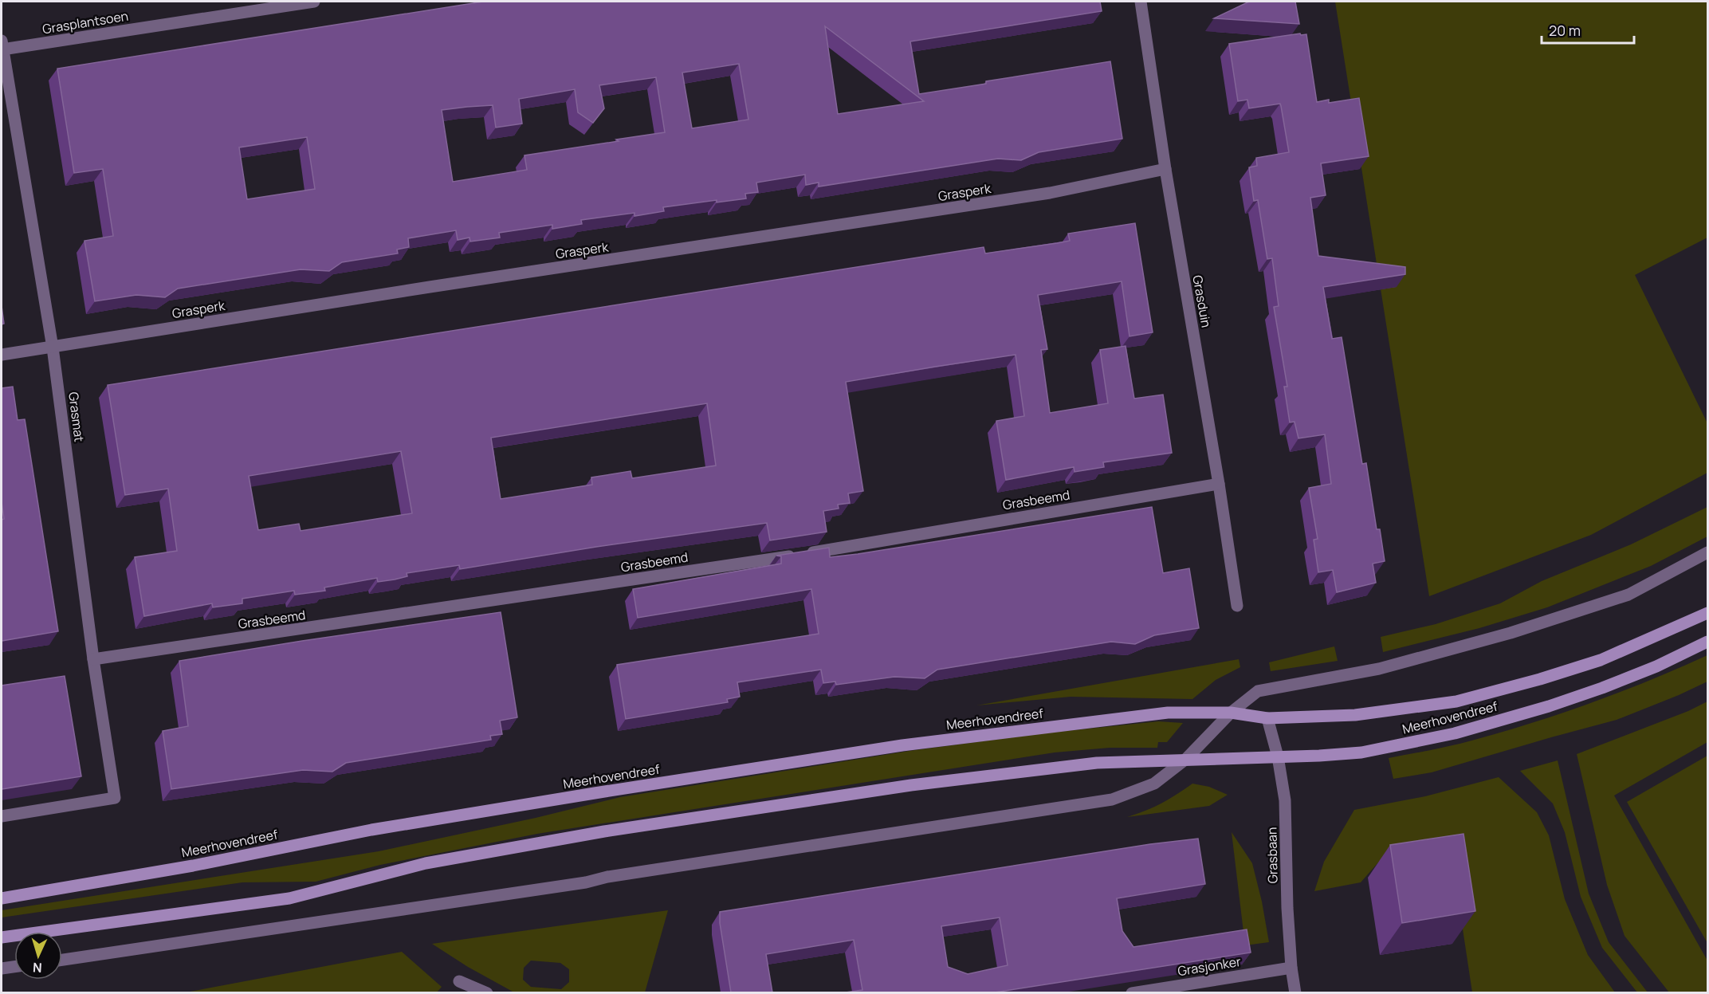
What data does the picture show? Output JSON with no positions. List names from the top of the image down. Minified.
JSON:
{"streets":{"main road":["Meerhovendreef"],"street":["Grasplantsoen","Grasperk","Grasduin","Grasmat","Grasbeemd","Grasbaan","Grasjonker"]},"crossings":[["Grasplantsoen","Grasmat"],["Grasperk","Grasduin"],["Grasperk","Grasmat"],["Grasduin","Grasbeemd"],["Grasmat","Grasbeemd"],["Meerhovendreef","Grasbaan"],["Grasbaan","Grasjonker"]],"scale_bar":"20 m","north":"bottom"}
